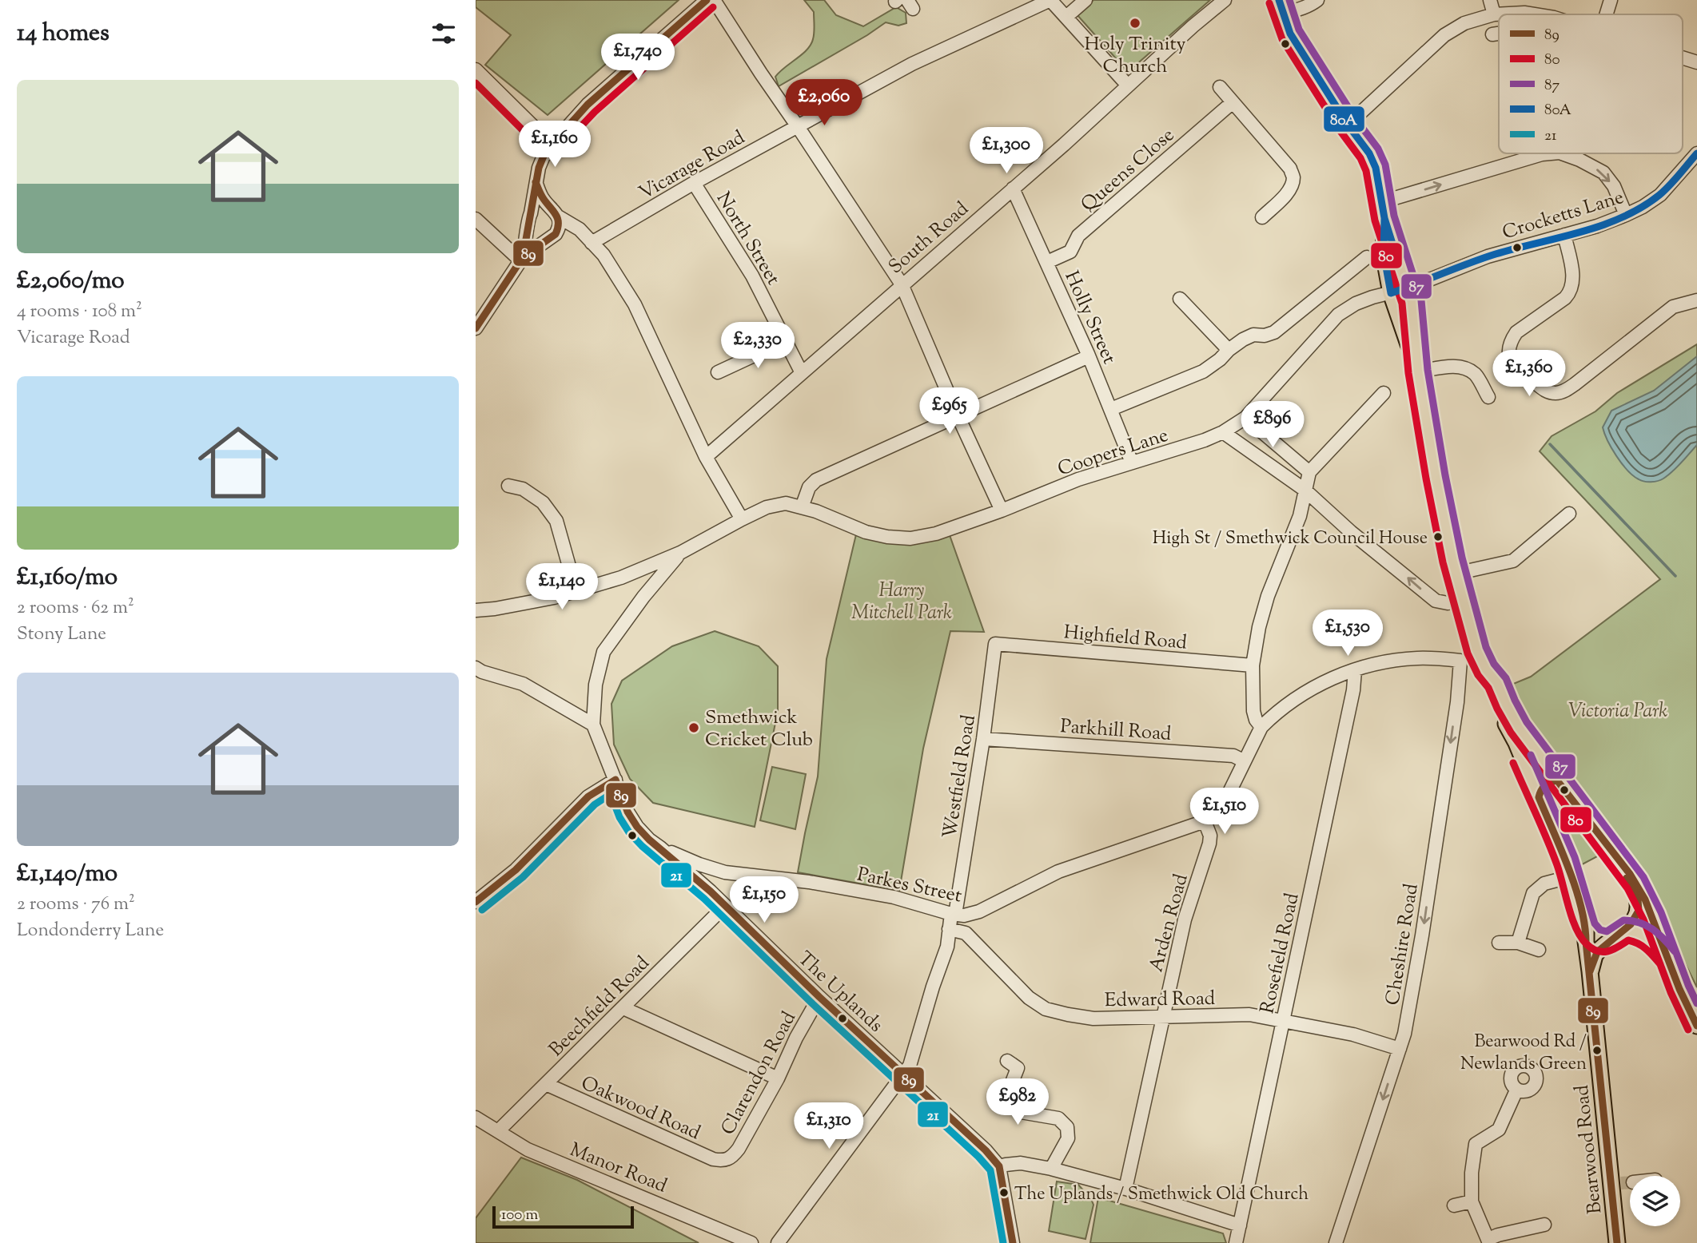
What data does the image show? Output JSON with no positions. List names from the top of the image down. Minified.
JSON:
{"streets":{"main road":["Bearwood Road"],"street":["Vicarage Road","Queens Close","Crocketts Lane","South Road","North Street","Holly Street","Coopers Lane","Highfield Road","Parkhill Road","Westfield Road","Parkes Street","Arden Road","Cheshire Road","Rosefield Road","The Uplands","Edward Road","Beechfield Road","Clarendon Road","Oakwood Road","Manor Road"]},"crossings":[["Vicarage Road","North Street"],["Queens Close","Holly Street"],["Crocketts Lane","Coopers Lane"],["South Road","North Street"],["South Road","Holly Street"],["Holly Street","Coopers Lane"],["Coopers Lane","The Uplands"],["Highfield Road","Westfield Road"],["Parkhill Road","Westfield Road"],["Westfield Road","Parkes Street"],["Westfield Road","Edward Road"],["Parkes Street","Arden Road"],["Parkes Street","The Uplands"],["Arden Road","Edward Road"],["Cheshire Road","Edward Road"],["Rosefield Road","Edward Road"],["The Uplands","Beechfield Road"],["The Uplands","Clarendon Road"],["Beechfield Road","Oakwood Road"],["Beechfield Road","Manor Road"],["Clarendon Road","Oakwood Road"]],"one_way":["Cheshire Road"],"parks":["Harry Mitchell Park","Victoria Park"],"places":["Holy Trinity Church","High St / Smethwick Council House","Smethwick Cricket Club","Bearwood Rd / Newlands Green","The Uplands / Smethwick Old Church"],"lines":["transit line 89","transit line 87","transit line 80A","transit line 80","transit line 21"],"legend":["89","80","87","80A","21"],"scale_bar":"100 m","page":{"heading":"14 homes","price":["£1,740","£2,060","£1,160","£1,300","£2,330","£1,360","£965","£896","£1,140","£1,530","£1,510","£1,150","£982","£1,310"],"list":[{"name":"£2,060/mo","note":"4 rooms · 108 m² · Vicarage Road"},{"name":"£1,160/mo","note":"2 rooms · 62 m² · Stony Lane"},{"name":"£1,140/mo","note":"2 rooms · 76 m² · Londonderry Lane"}],"scale":"100 m"}}
